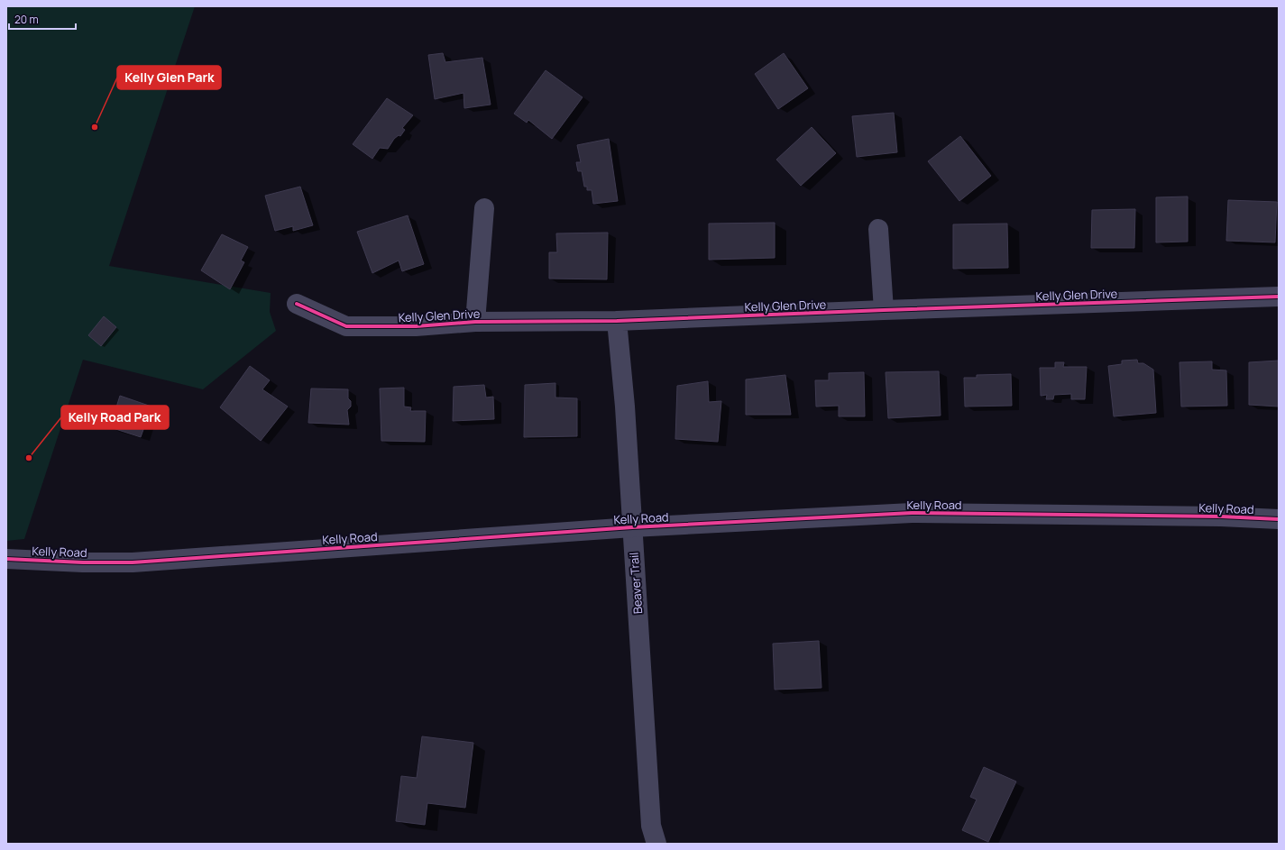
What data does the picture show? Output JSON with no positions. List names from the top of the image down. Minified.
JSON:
{"streets":{"street":["Kelly Glen Drive","Kelly Road","Beaver Trail"]},"crossings":[["Kelly Glen Drive","Beaver Trail"],["Kelly Road","Beaver Trail"]],"places":["Kelly Glen Park","Kelly Road Park"],"scale_bar":"20 m"}
